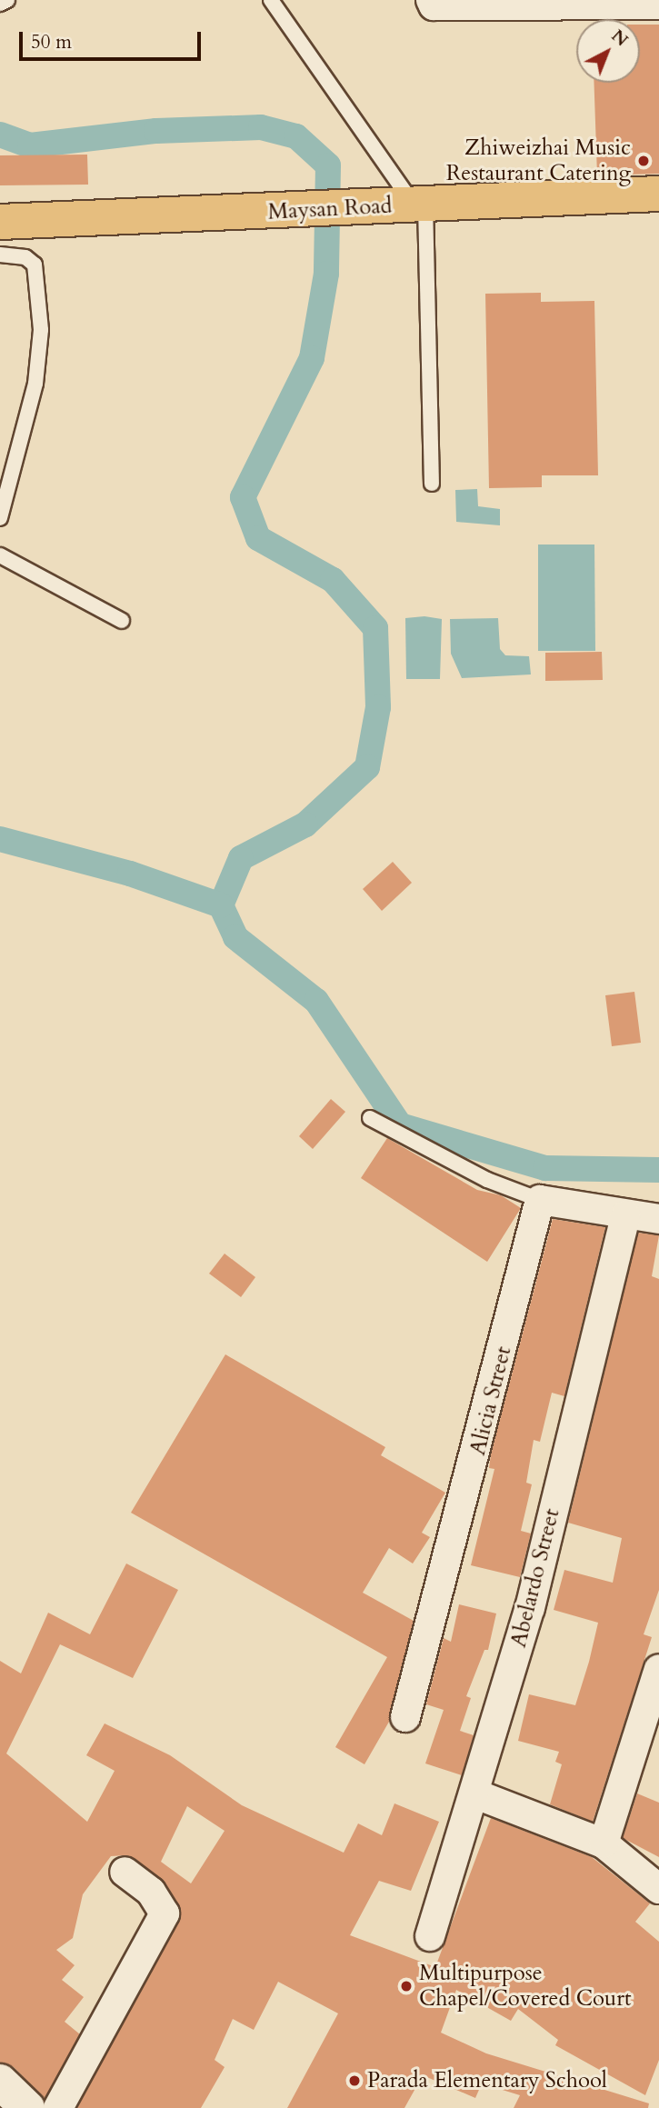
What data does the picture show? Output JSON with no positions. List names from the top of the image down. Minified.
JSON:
{"streets":{"main road":["Maysan Road"],"street":["Alicia Street","Abelardo Street"]},"places":["Zhiweizhai Music Restaurant Catering","Multipurpose Chapel/Covered Court","Parada Elementary School"],"scale_bar":"50 m","north":"top right"}
